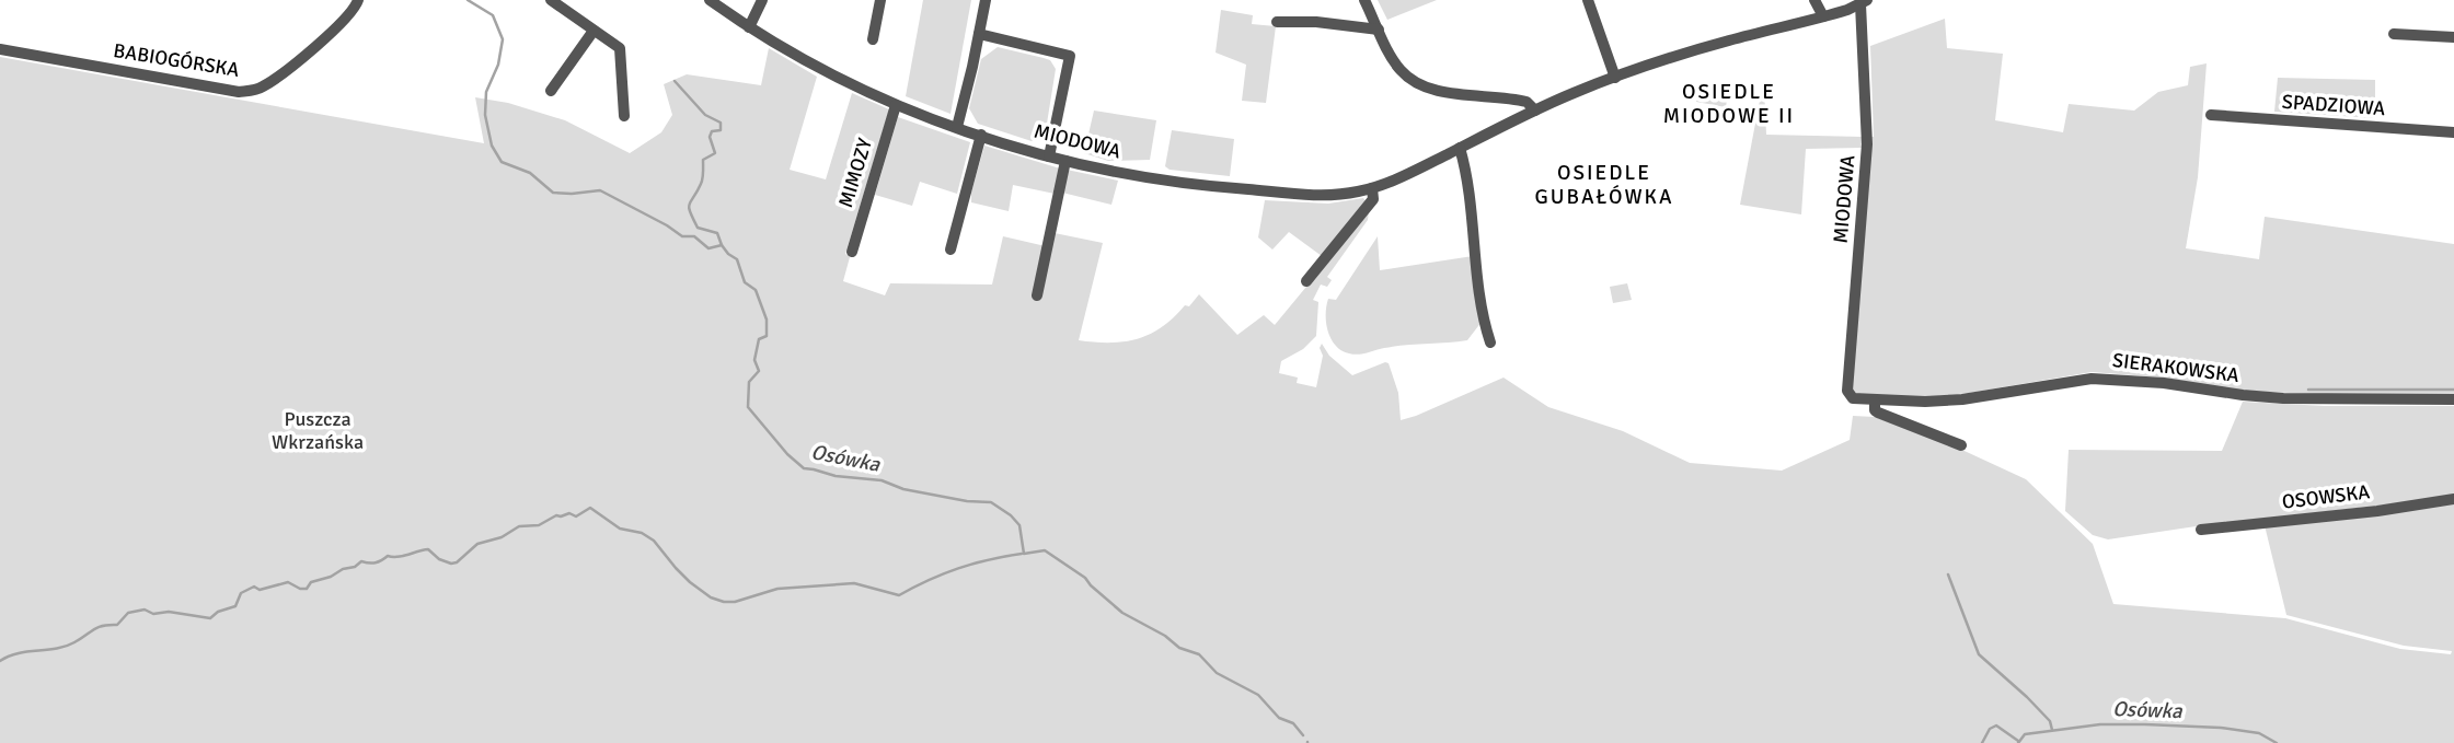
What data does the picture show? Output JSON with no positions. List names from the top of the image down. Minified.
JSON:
{"streets":{"street":["BABIOGÓRSKA","SPADZIOWA","MIODOWA","MIMOZY","SIERAKOWSKA","OSOWSKA"]},"crossings":[["MIODOWA","MIMOZY"],["MIODOWA","SIERAKOWSKA"]],"districts":["OSIEDLE MIODOWE II","OSIEDLE GUBAŁÓWKA"],"water":["Osówka"],"parks":["Puszcza Wkrzańska"]}
